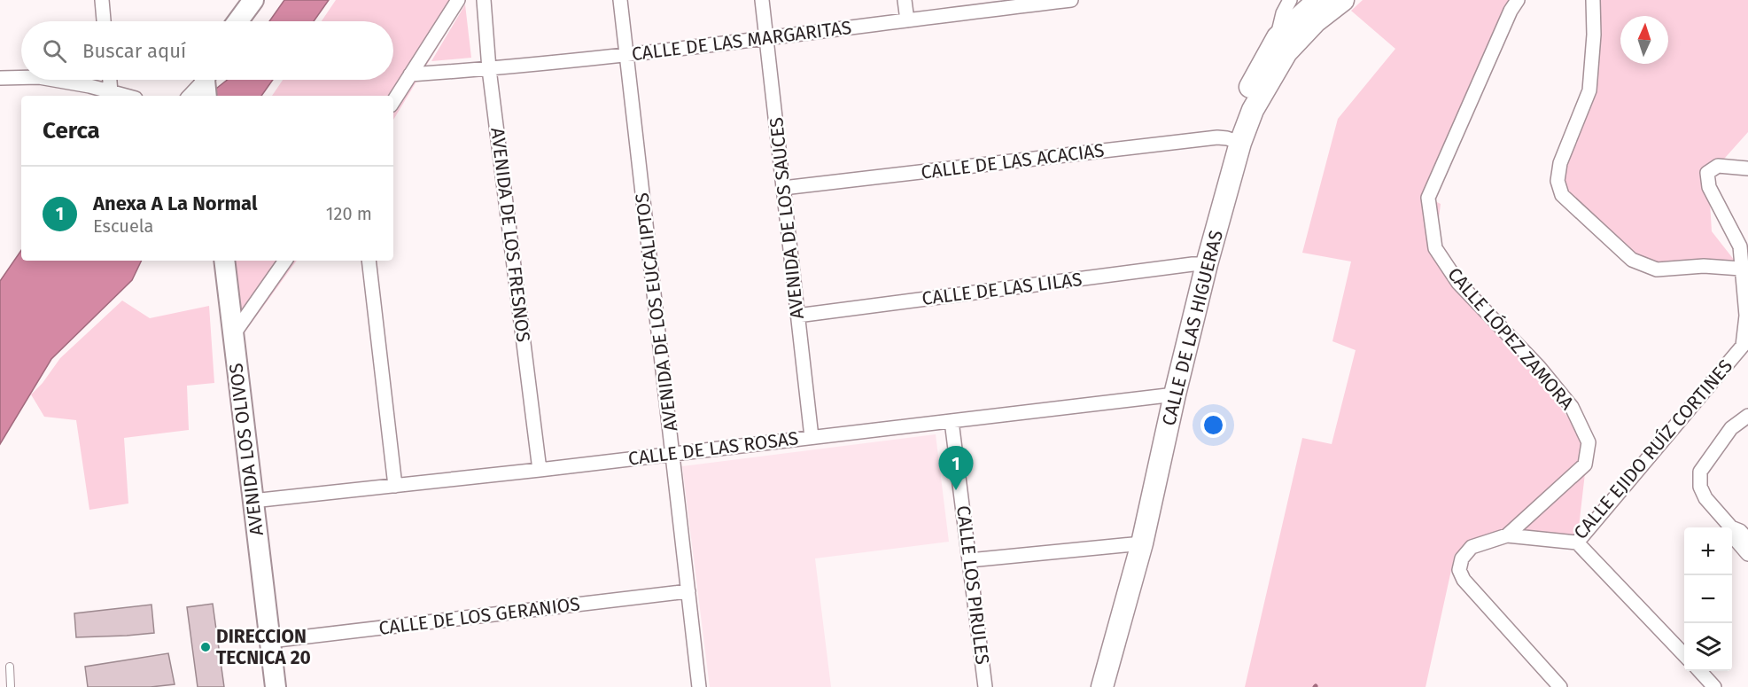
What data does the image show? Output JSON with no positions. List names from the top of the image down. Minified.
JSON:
{"streets":{"main road":["CALLE DE LAS HIGUERAS"],"street":["CALLE DE LAS MARGARITAS","CALLE DE LAS ACACIAS","AVENIDA DE LOS SAUCES","AVENIDA DE LOS FRESNOS","CALLE DE LAS LILAS","AVENIDA DE LOS EUCALIPTOS","CALLE LÓPEZ ZAMORA","CALLE DE LAS ROSAS","AVENIDA LOS OLIVOS","CALLE EJIDO RUÍZ CORTINES","CALLE LOS PIRULES","CALLE DE LOS GERANIOS"]},"crossings":[["CALLE DE LAS MARGARITAS","AVENIDA DE LOS SAUCES"],["CALLE DE LAS MARGARITAS","AVENIDA DE LOS FRESNOS"],["CALLE DE LAS MARGARITAS","AVENIDA DE LOS EUCALIPTOS"],["CALLE DE LAS ACACIAS","AVENIDA DE LOS SAUCES"],["CALLE DE LAS ACACIAS","CALLE DE LAS HIGUERAS"],["AVENIDA DE LOS SAUCES","CALLE DE LAS LILAS"],["AVENIDA DE LOS SAUCES","CALLE DE LAS ROSAS"],["AVENIDA DE LOS FRESNOS","CALLE DE LAS ROSAS"],["CALLE DE LAS LILAS","CALLE DE LAS HIGUERAS"],["AVENIDA DE LOS EUCALIPTOS","CALLE DE LAS ROSAS"],["AVENIDA DE LOS EUCALIPTOS","CALLE DE LOS GERANIOS"],["CALLE DE LAS HIGUERAS","CALLE DE LAS ROSAS"],["CALLE LÓPEZ ZAMORA","CALLE EJIDO RUÍZ CORTINES"],["CALLE DE LAS ROSAS","AVENIDA LOS OLIVOS"],["CALLE DE LAS ROSAS","CALLE LOS PIRULES"],["AVENIDA LOS OLIVOS","CALLE DE LOS GERANIOS"]],"places":["DIRECCION TECNICA 20"],"north":"top","page":{"search":"Buscar aquí","heading":"Cerca","list":[{"mark":"1","name":"Anexa A La Normal","note":"Escuela","value":"120 m"}],"pins":"1","map_buttons":["+","−"]}}
